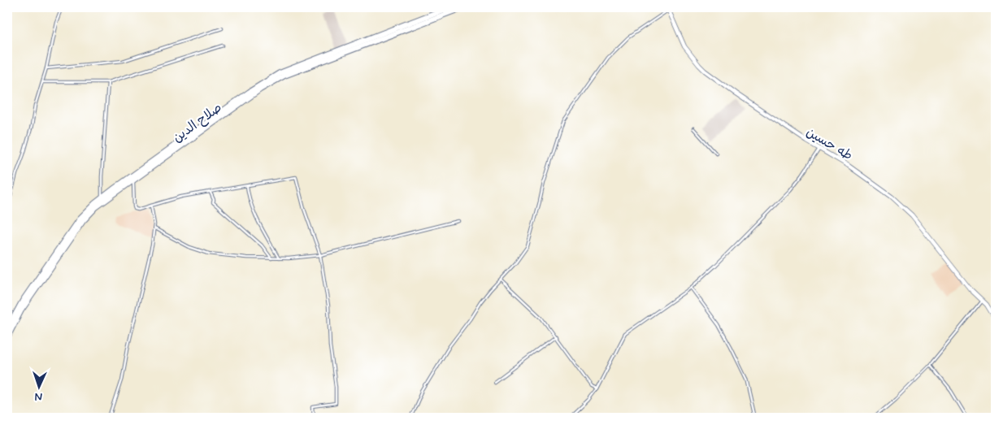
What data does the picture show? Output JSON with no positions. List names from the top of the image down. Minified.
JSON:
{"streets":{"highway":["صلاح الدين"],"street":["طه حسين"]},"north":"bottom"}
